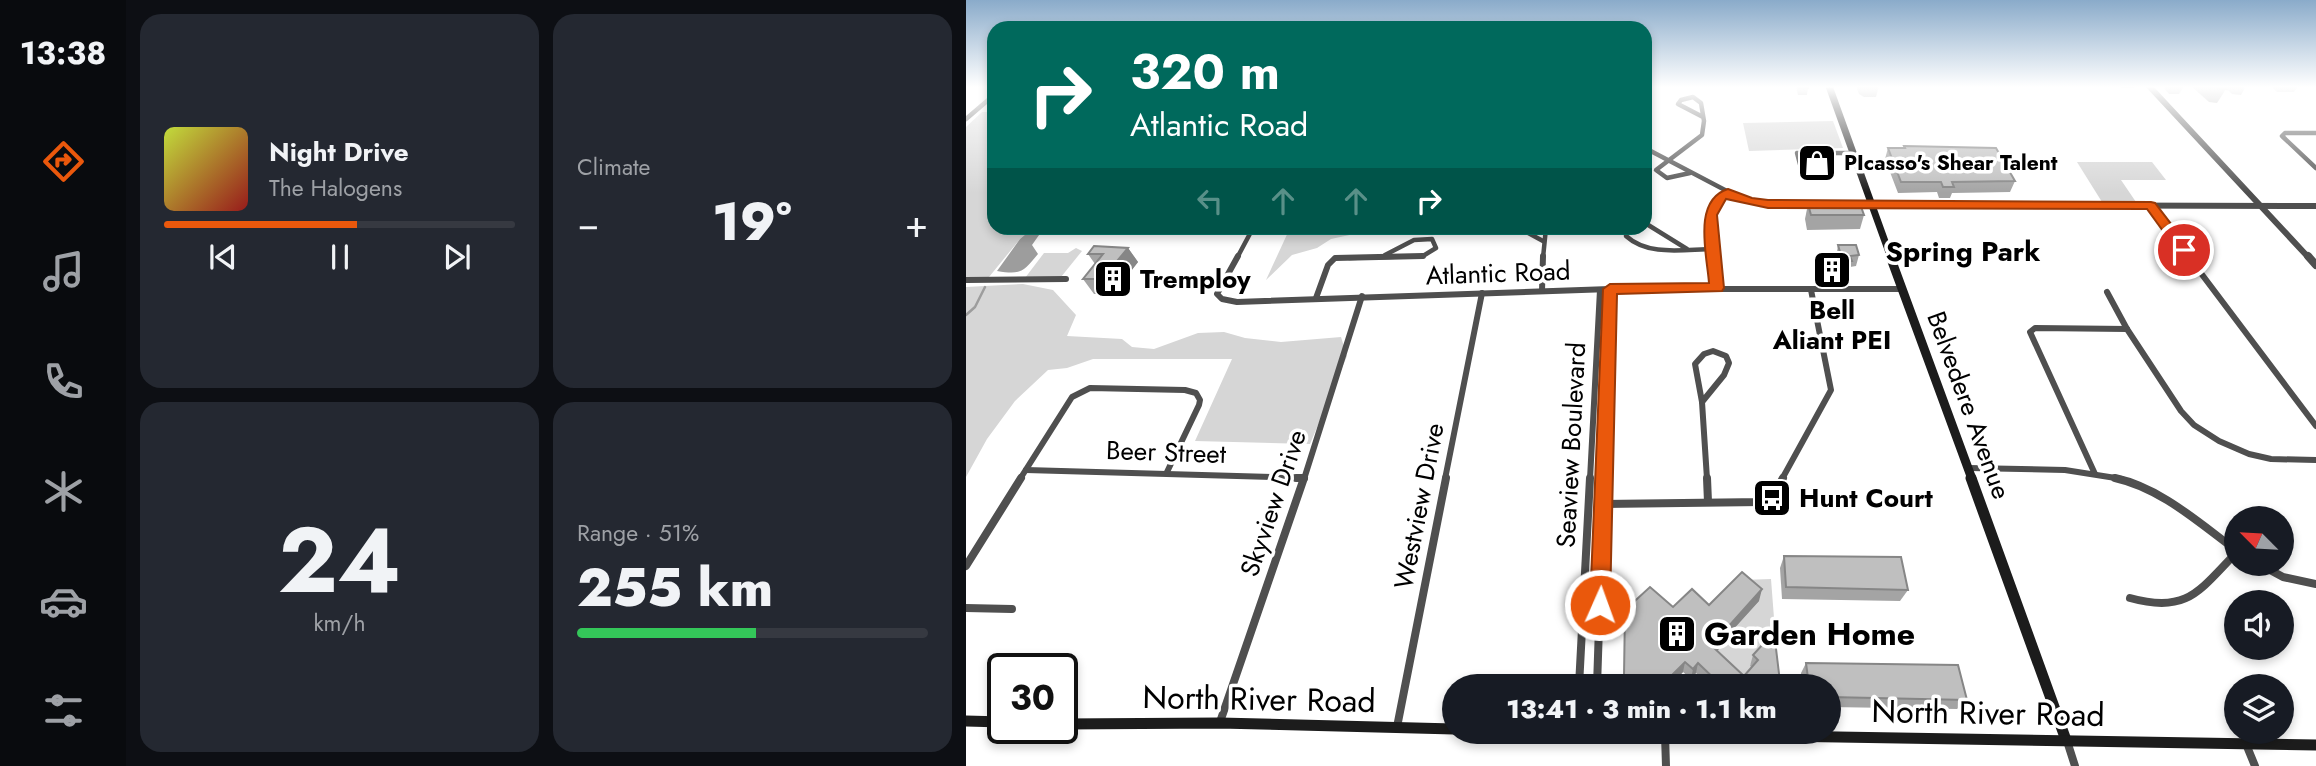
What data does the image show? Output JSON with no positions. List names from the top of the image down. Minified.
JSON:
{"streets":{"main road":["Belvedere Avenue","North River Road"],"street":["Atlantic Road","Seaview Boulevard","Beer Street","Skyview Drive","Westview Drive"]},"crossings":[["Atlantic Road","Belvedere Avenue"],["Atlantic Road","Seaview Boulevard"],["Atlantic Road","Skyview Drive"],["Atlantic Road","Westview Drive"],["Belvedere Avenue","North River Road"],["Beer Street","Skyview Drive"],["Skyview Drive","North River Road"],["Westview Drive","North River Road"]],"districts":["Spring Park"],"places":{"shop":["PIcasso's Shear Talent"],"building":["Bell Aliant PEI","Tremploy","Garden Home"],"bus stop":["Hunt Court"]},"north":"top left","page":{"tabs":"13:38","tile":["Climate",["24","km/h"],["Range · 51%","255 km"]],"turn":["320 m","Atlantic Road"],"song":["Night Drive","The Halogens"],"heat":["−","19°","+"],"limit":"30","trip":"13:41 · 3 min · 1.1 km"}}
